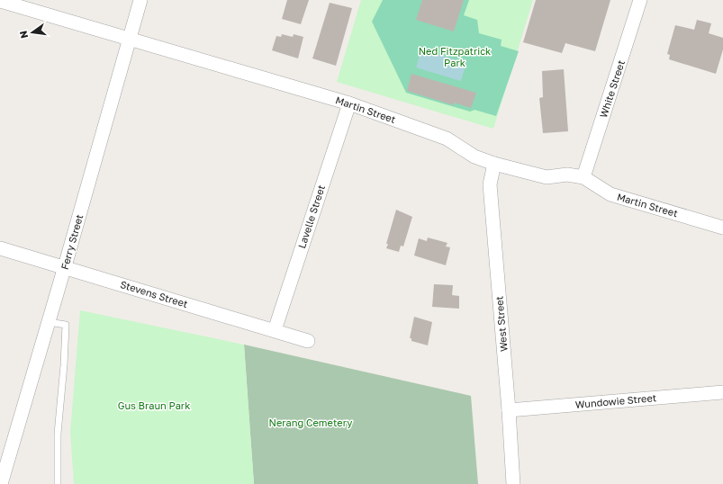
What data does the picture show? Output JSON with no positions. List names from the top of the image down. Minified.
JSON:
{"streets":{"street":["White Street","Martin Street","Lavelle Street","Ferry Street","Stevens Street","West Street","Wundowie Street"]},"crossings":[["White Street","Martin Street"],["Martin Street","Lavelle Street"],["Martin Street","Ferry Street"],["Martin Street","West Street"],["Lavelle Street","Stevens Street"],["Ferry Street","Stevens Street"],["West Street","Wundowie Street"]],"parks":["Ned Fitzpatrick Park","Gus Braun Park","Nerang Cemetery"],"north":"left"}
